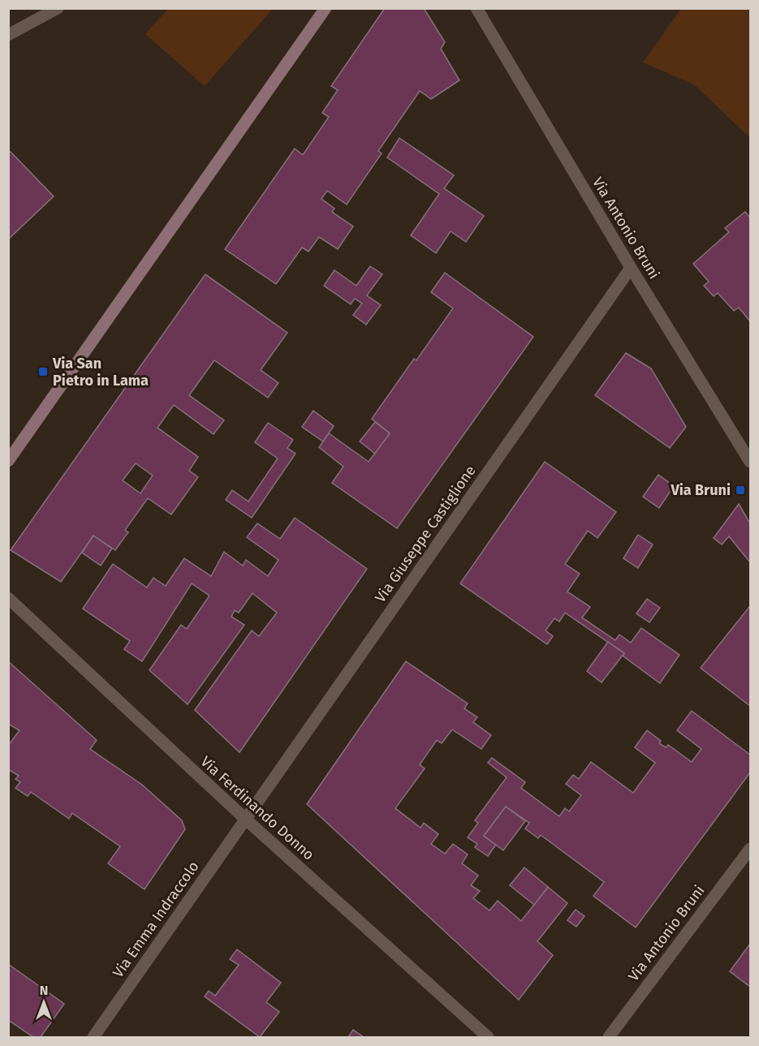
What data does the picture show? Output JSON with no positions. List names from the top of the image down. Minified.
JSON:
{"streets":{"street":["Via Antonio Bruni","Via Giuseppe Castiglione","Via Ferdinando Donno","Via Emma Indraccolo"]},"crossings":[["Via Antonio Bruni","Via Giuseppe Castiglione"],["Via Giuseppe Castiglione","Via Ferdinando Donno"],["Via Giuseppe Castiglione","Via Emma Indraccolo"],["Via Ferdinando Donno","Via Emma Indraccolo"]],"places":{"transit":["Via San Pietro in Lama","Via Bruni"]},"north":"top"}
